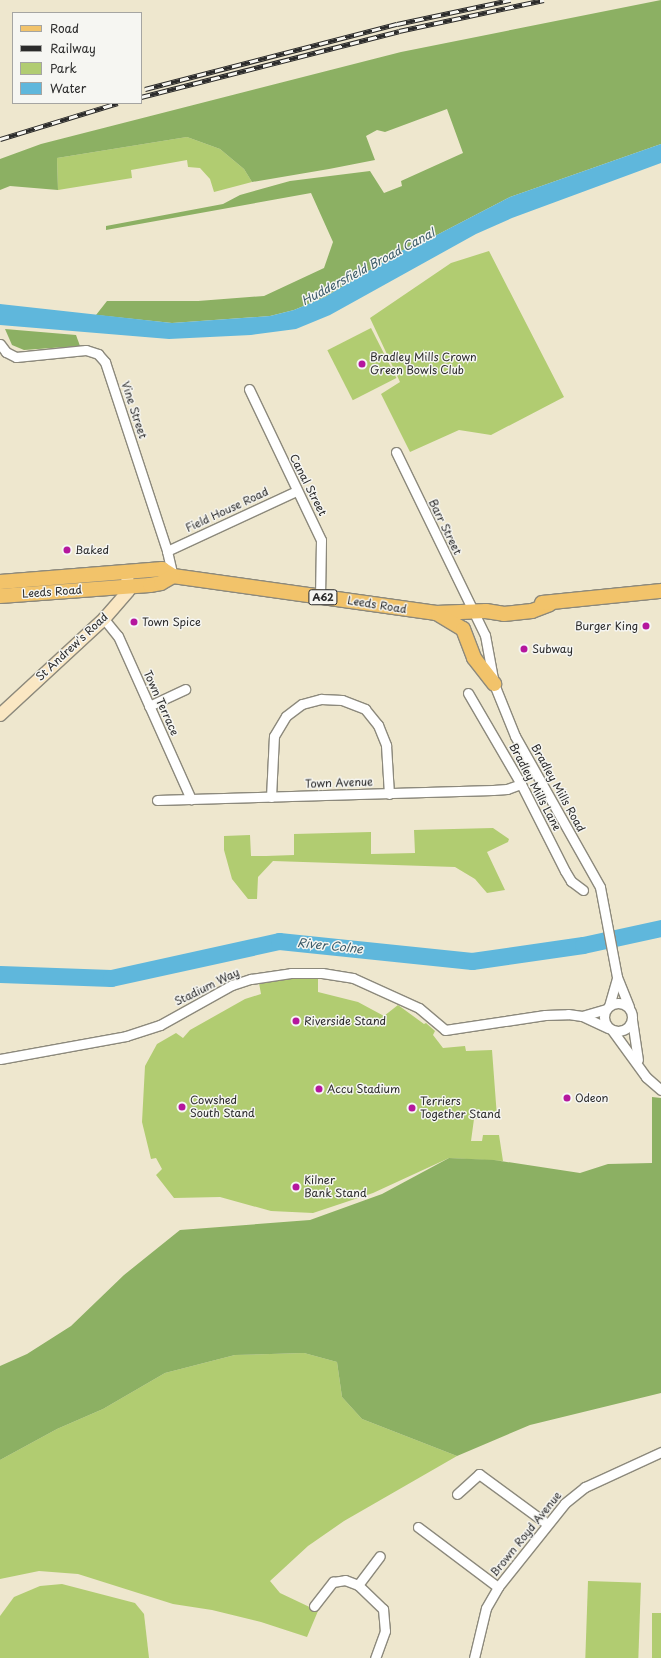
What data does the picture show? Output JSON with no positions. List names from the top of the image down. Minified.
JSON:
{"streets":{"main road":["Leeds Road","A62","St Andrew's Road"],"street":["Vine Street","Canal Street","Field House Road","Barr Street","Town Terrace","Town Avenue","Bradley Mills Lane","Bradley Mills Road","Stadium Way","Brown Royd Avenue"]},"crossings":[["Vine Street","Field House Road"],["Vine Street","Leeds Road"],["Canal Street","Field House Road"],["Canal Street","Leeds Road"],["Barr Street","Leeds Road"],["Barr Street","Bradley Mills Road"],["Leeds Road","St Andrew's Road"],["Leeds Road","Bradley Mills Road"],["St Andrew's Road","Town Terrace"],["Town Terrace","Town Avenue"],["Town Avenue","Bradley Mills Lane"],["Bradley Mills Road","Stadium Way"]],"water":["Huddersfield Broad Canal","River Colne"],"places":["Bradley Mills Crown Green Bowls Club","Baked","Town Spice","Burger King","Subway","Riverside Stand","Accu Stadium","Odeon","Cowshed South Stand","Terriers Together Stand","Kilner Bank Stand"],"legend":["Road","Railway","Park","Water"]}
